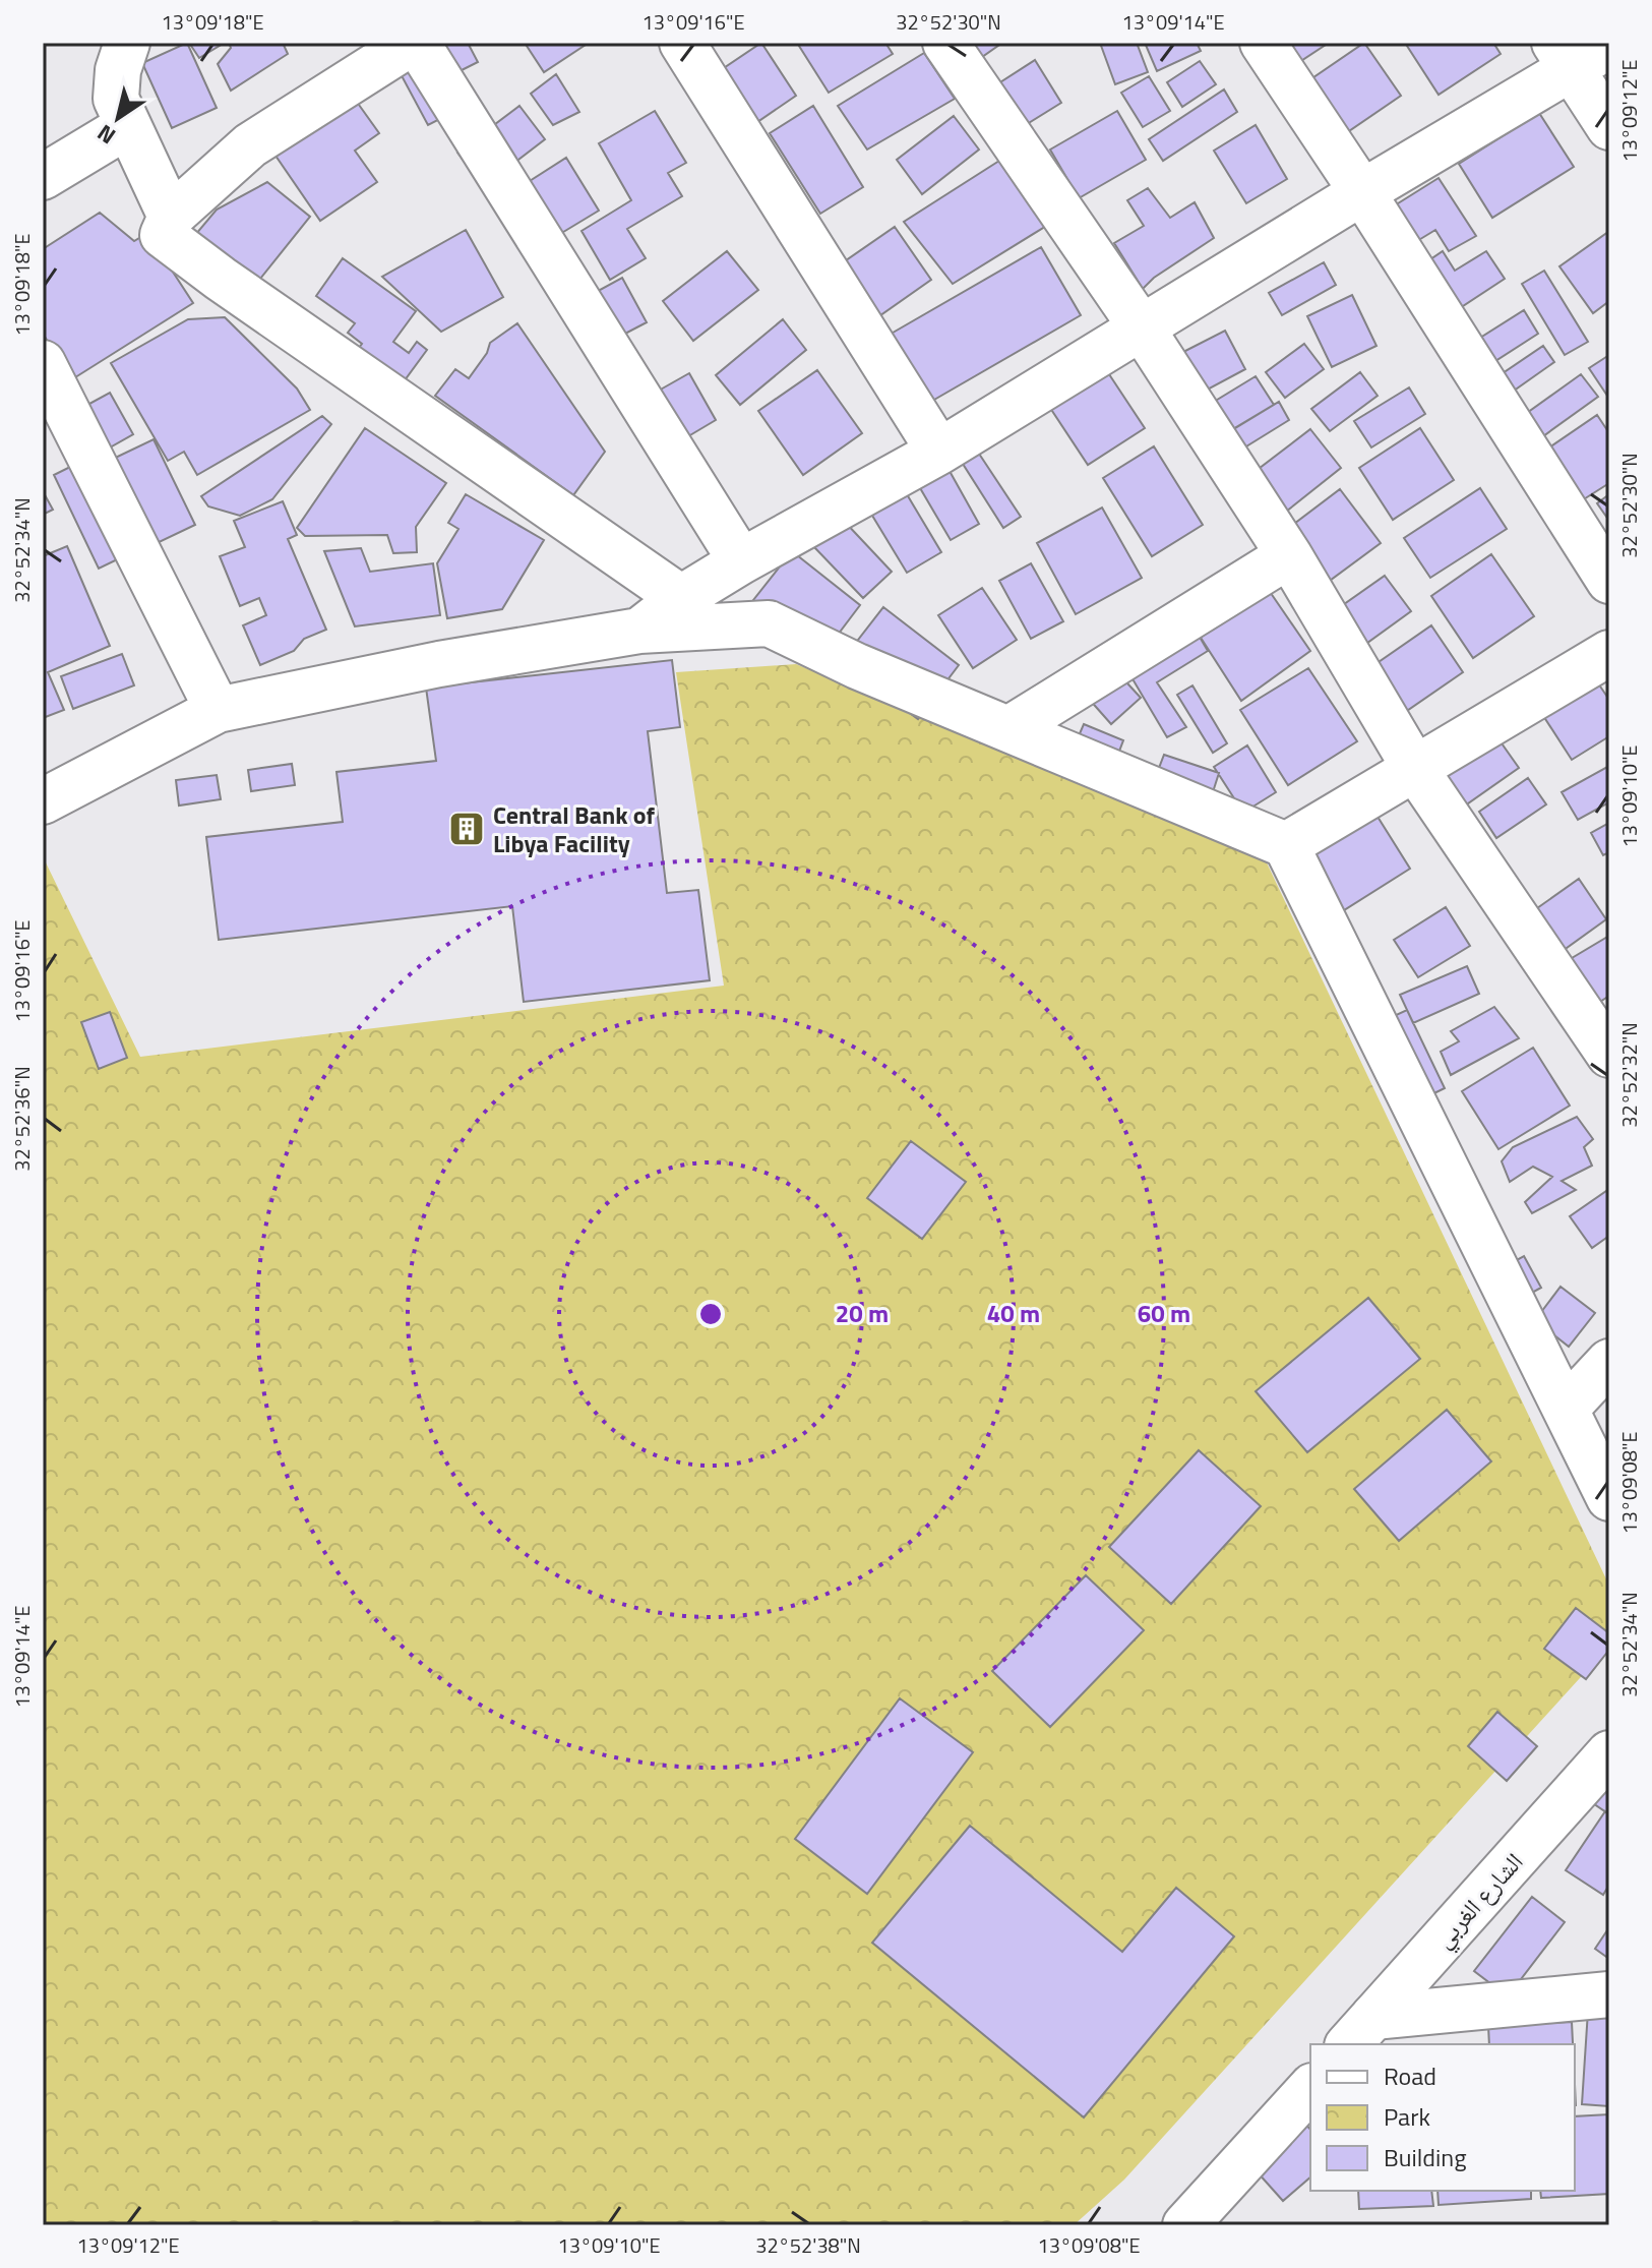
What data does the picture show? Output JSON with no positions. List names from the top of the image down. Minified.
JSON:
{"streets":{"street":["الشارع الغربي"]},"places":{"building":["Central Bank of Libya Facility"]},"legend":["Road","Park","Building"],"north":"bottom left","coordinates":["13°09'18\"E","13°09'16\"E","32°52'30\"N","13°09'14\"E","13°09'12\"E","32°52'34\"N","13°09'10\"E","32°52'32\"N","32°52'36\"N","13°09'08\"E","32°52'38\"N"],"rings":["20 m","40 m","60 m"]}
